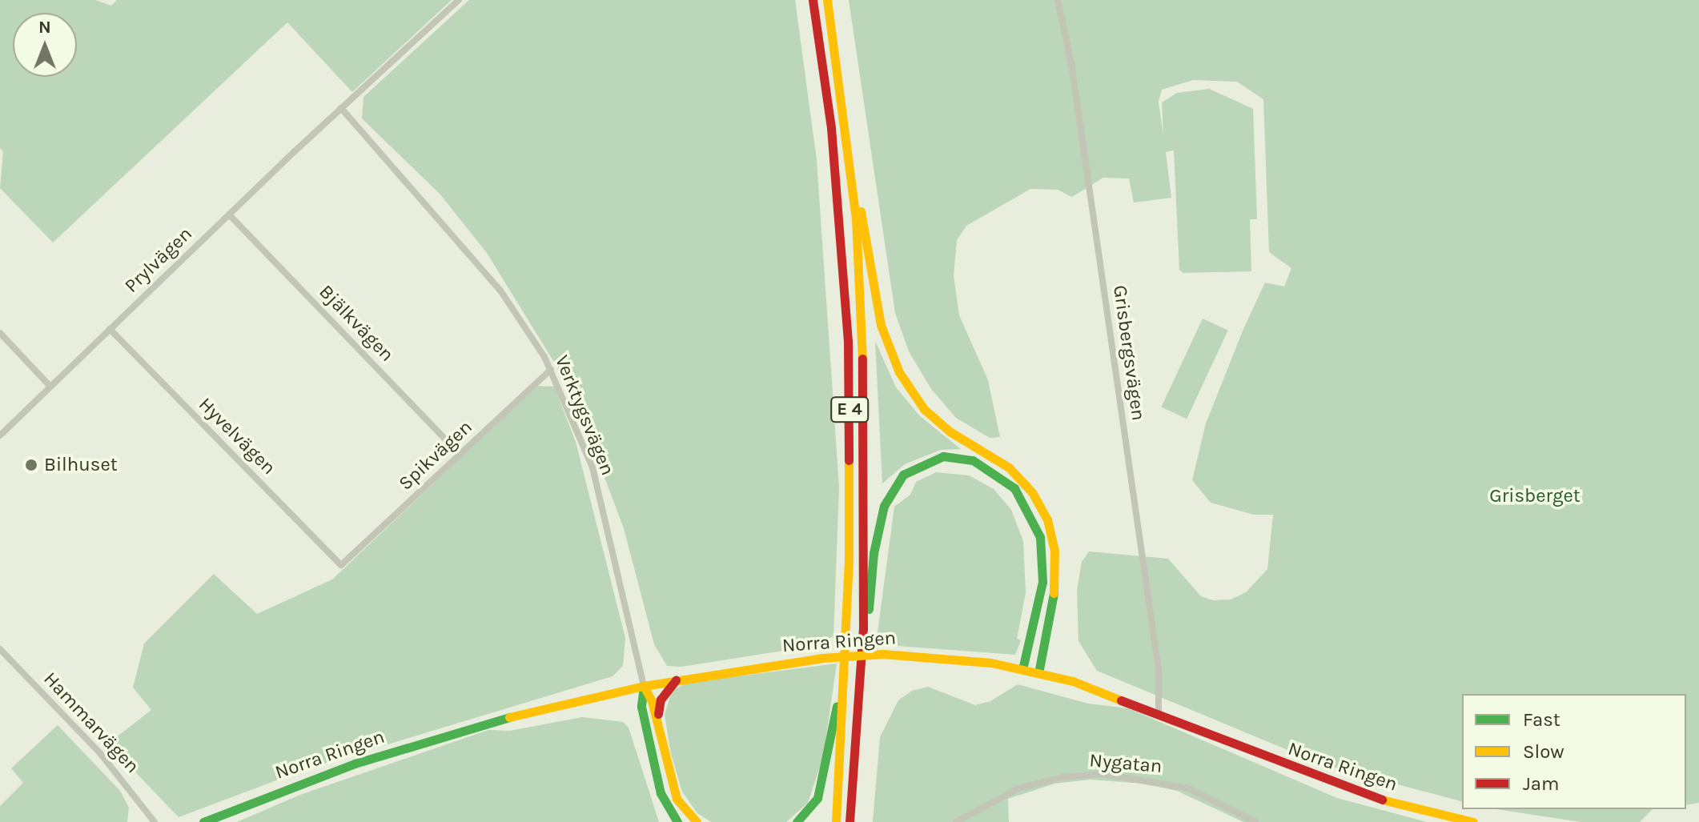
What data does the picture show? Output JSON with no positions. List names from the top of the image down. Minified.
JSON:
{"streets":{"main road":["E 4","Norra Ringen"],"street":["Prylvägen","Bjälkvägen","Grisbergsvägen","Verktygsvägen","Hyvelvägen","Spikvägen","Hammarvägen","Nygatan"]},"crossings":[["Prylvägen","Bjälkvägen"],["Prylvägen","Verktygsvägen"],["Prylvägen","Hyvelvägen"],["Bjälkvägen","Spikvägen"],["Grisbergsvägen","Norra Ringen"],["E 4","Norra Ringen"],["Verktygsvägen","Spikvägen"],["Verktygsvägen","Norra Ringen"],["Hyvelvägen","Spikvägen"]],"parks":["Grisberget"],"places":["Bilhuset"],"legend":["Fast","Slow","Jam"],"north":"top"}
